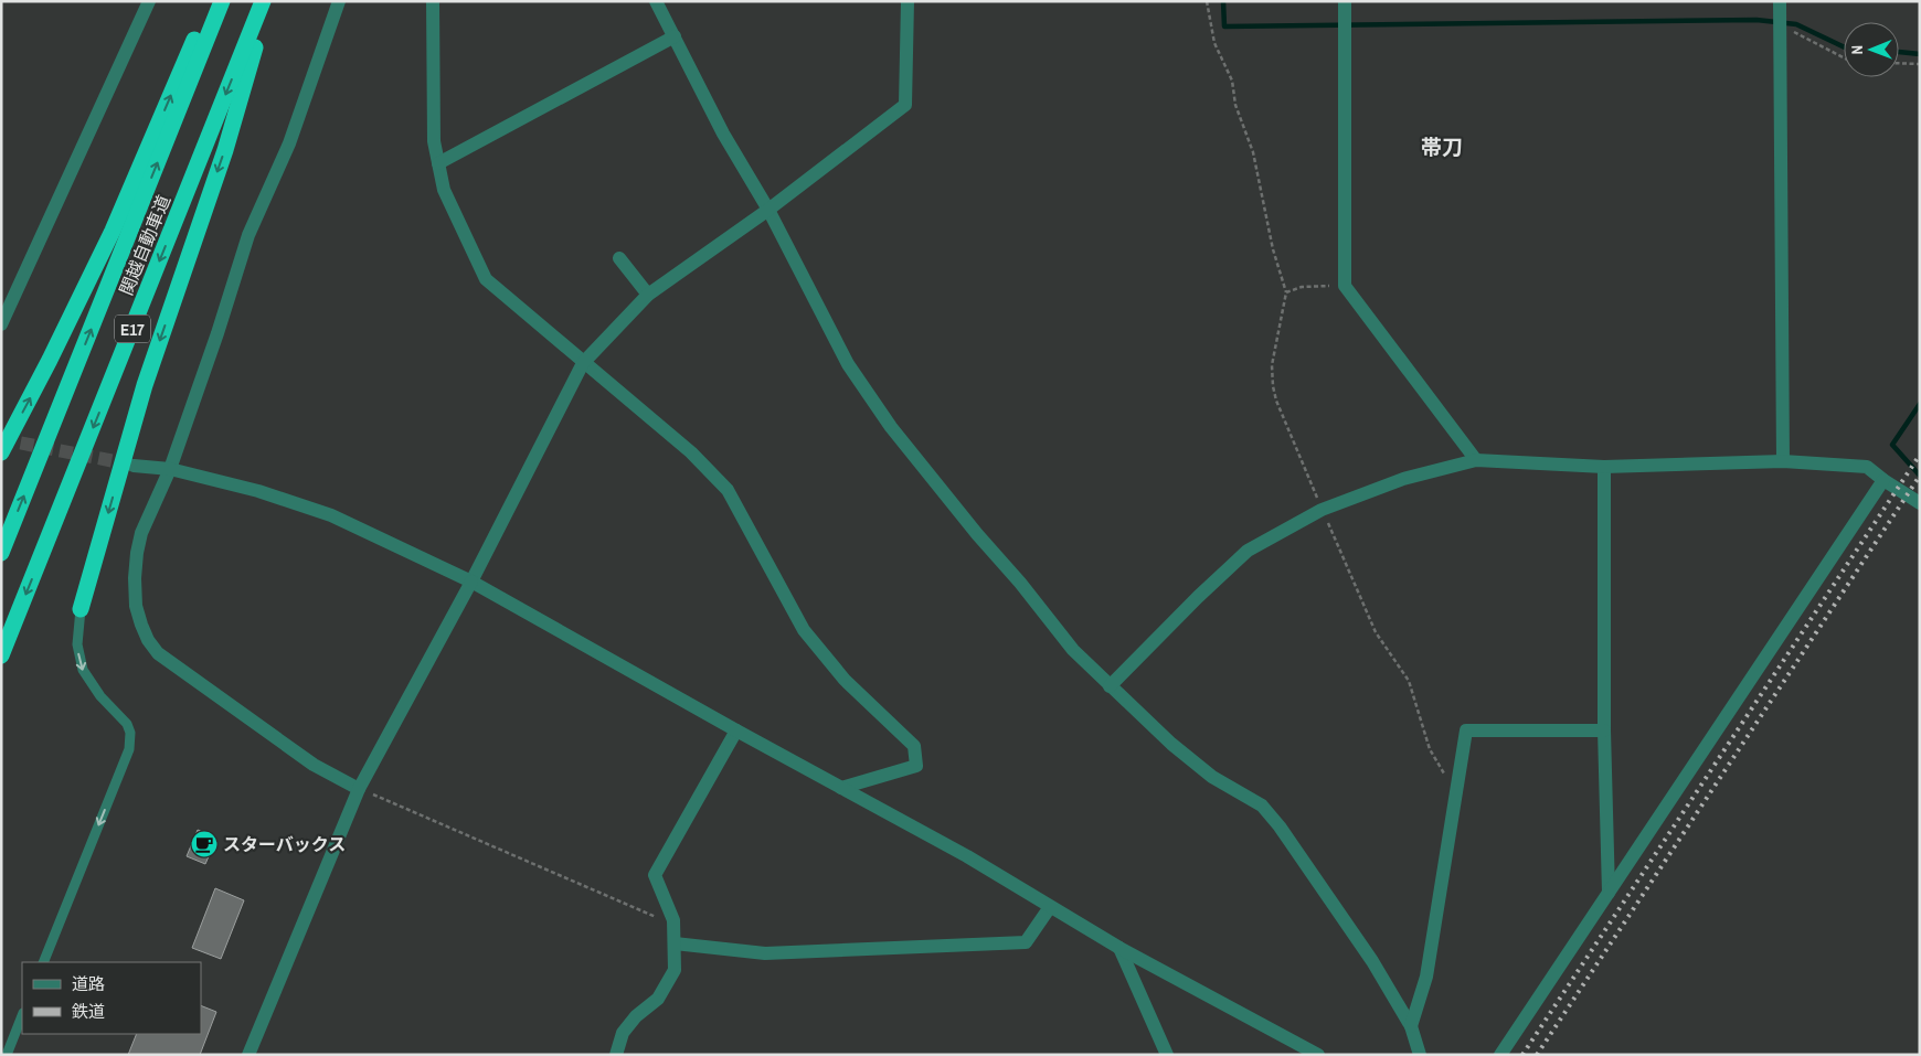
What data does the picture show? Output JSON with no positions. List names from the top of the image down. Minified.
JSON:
{"streets":{"highway":["関越自動車道","E17"]},"districts":["帯刀"],"places":{"cafe":["スターバックス"]},"legend":["道路","鉄道"],"north":"left"}
